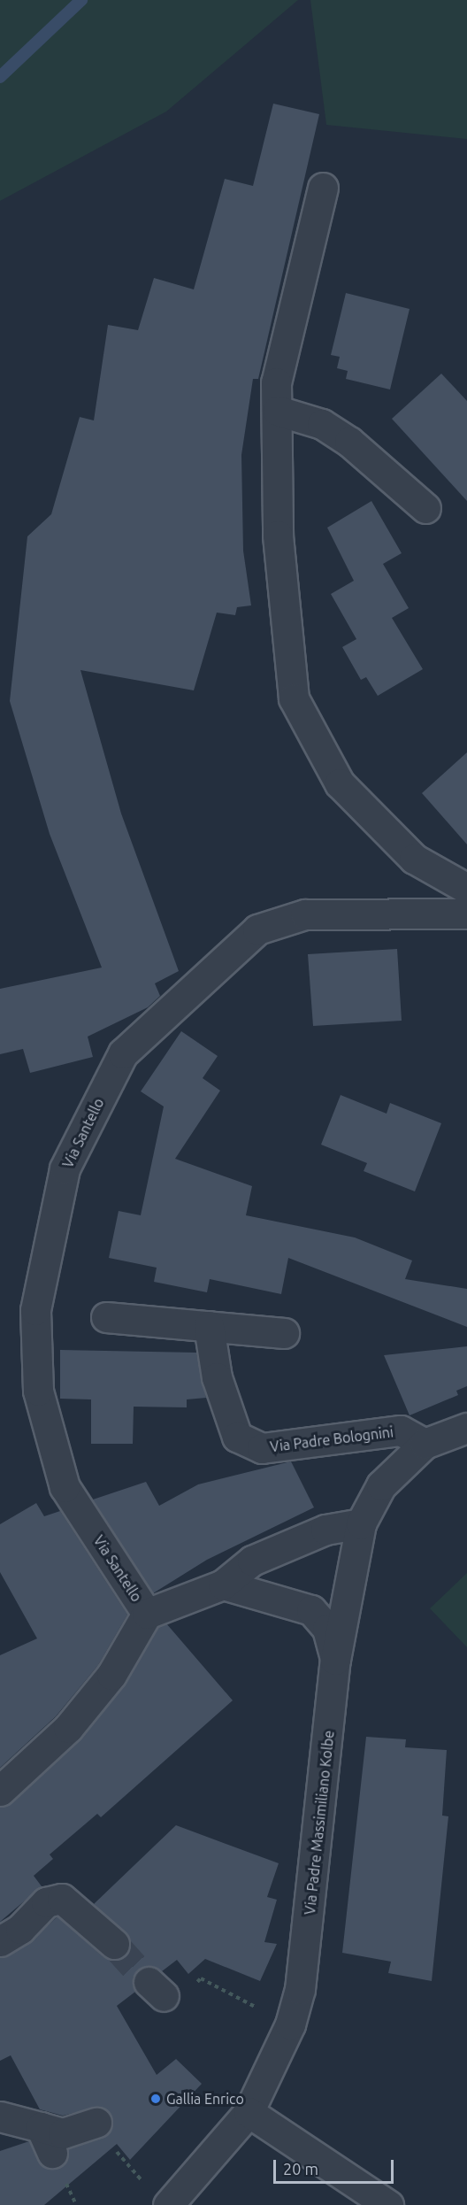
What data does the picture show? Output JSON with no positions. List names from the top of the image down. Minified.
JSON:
{"streets":{"street":["Via Santello","Via Padre Bolognini","Via Padre Massimiliano Kolbe"]},"places":["Gallia Enrico"],"scale_bar":"20 m"}
